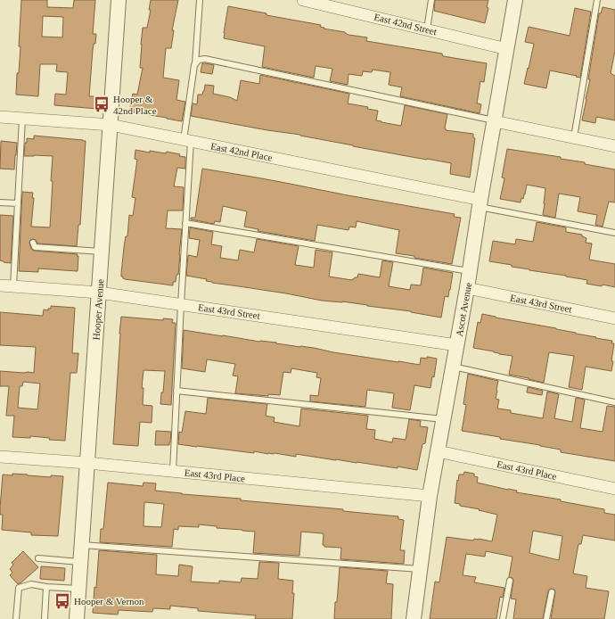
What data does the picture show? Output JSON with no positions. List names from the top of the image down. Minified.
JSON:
{"streets":{"street":["East 42nd Street","East 42nd Place","East 43rd Street","Hooper Avenue","Ascot Avenue","East 43rd Place"]},"crossings":[["East 42nd Street","Ascot Avenue"],["East 42nd Place","Hooper Avenue"],["East 42nd Place","Ascot Avenue"],["East 43rd Street","Hooper Avenue"],["East 43rd Street","Ascot Avenue"],["Hooper Avenue","East 43rd Place"],["Ascot Avenue","East 43rd Place"]],"places":{"bus stop":["Hooper & 42nd Place","Hooper & Vernon"]}}
